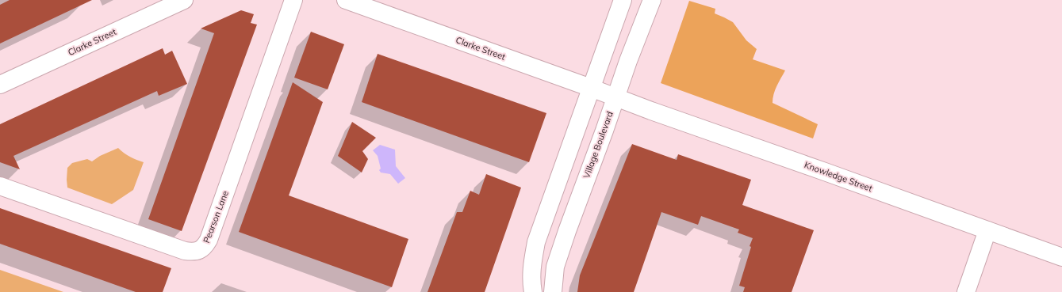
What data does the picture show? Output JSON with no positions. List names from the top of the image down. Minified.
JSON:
{"streets":{"street":["Clarke Street","Village Boulevard","Knowledge Street","Pearson Lane"]},"crossings":[["Clarke Street","Village Boulevard"],["Clarke Street","Knowledge Street"],["Village Boulevard","Knowledge Street"]]}
